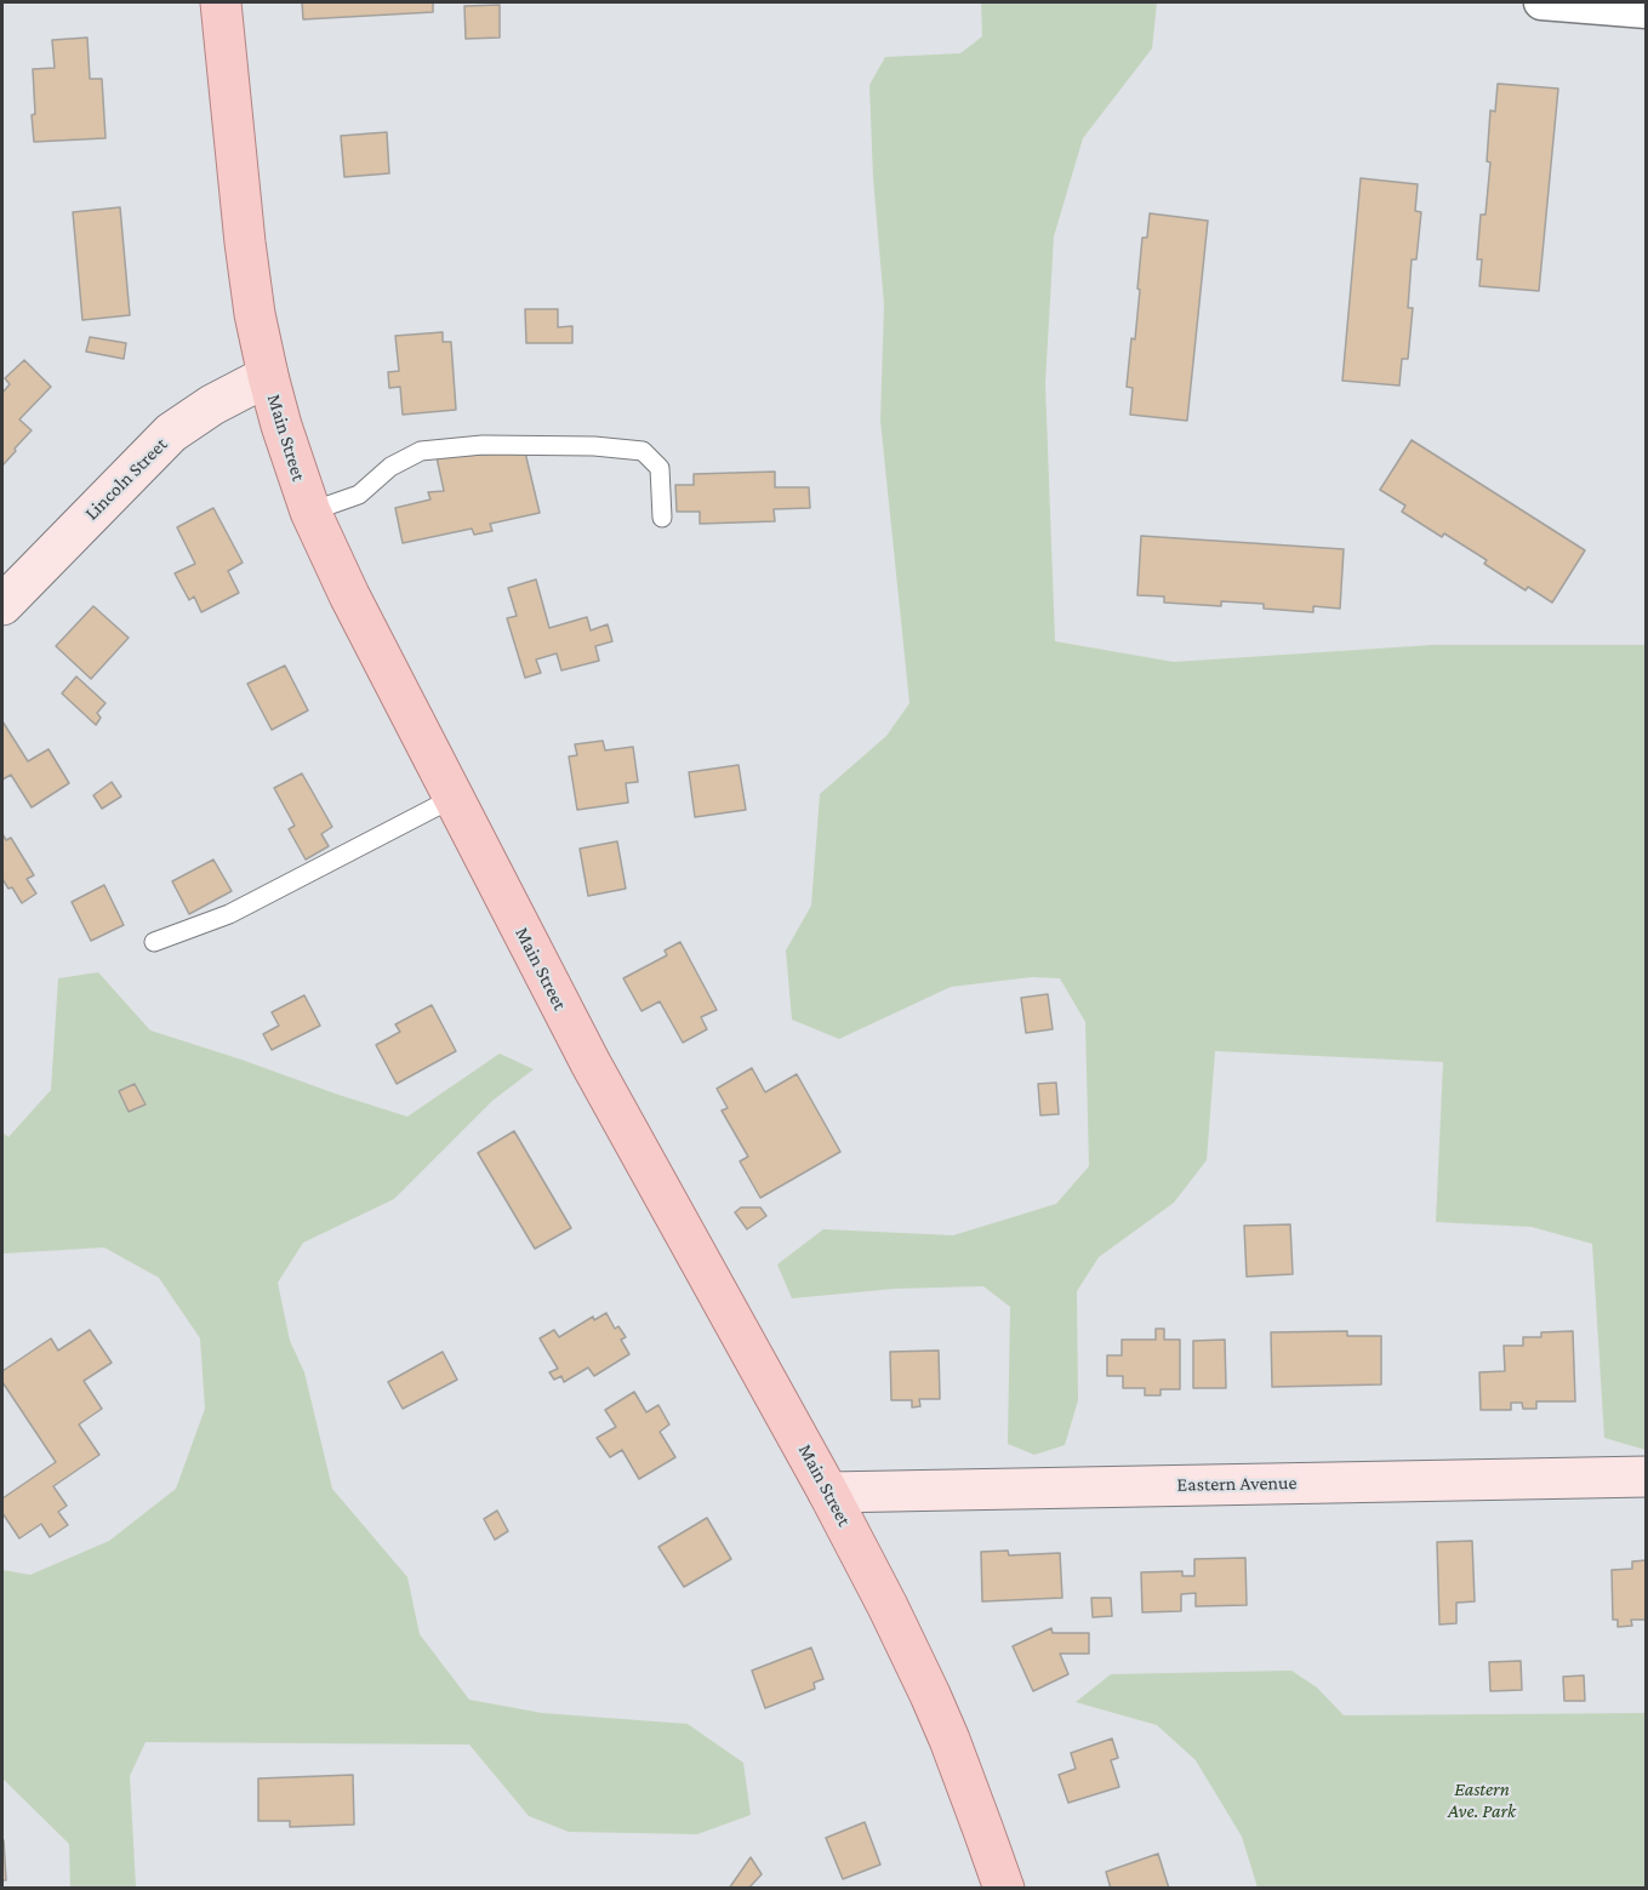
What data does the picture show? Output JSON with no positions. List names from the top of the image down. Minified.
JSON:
{"streets":{"main road":["Main Street"],"street":["Lincoln Street","Eastern Avenue"]},"crossings":[["Main Street","Lincoln Street"],["Main Street","Eastern Avenue"]],"parks":["Eastern Ave. Park"]}
